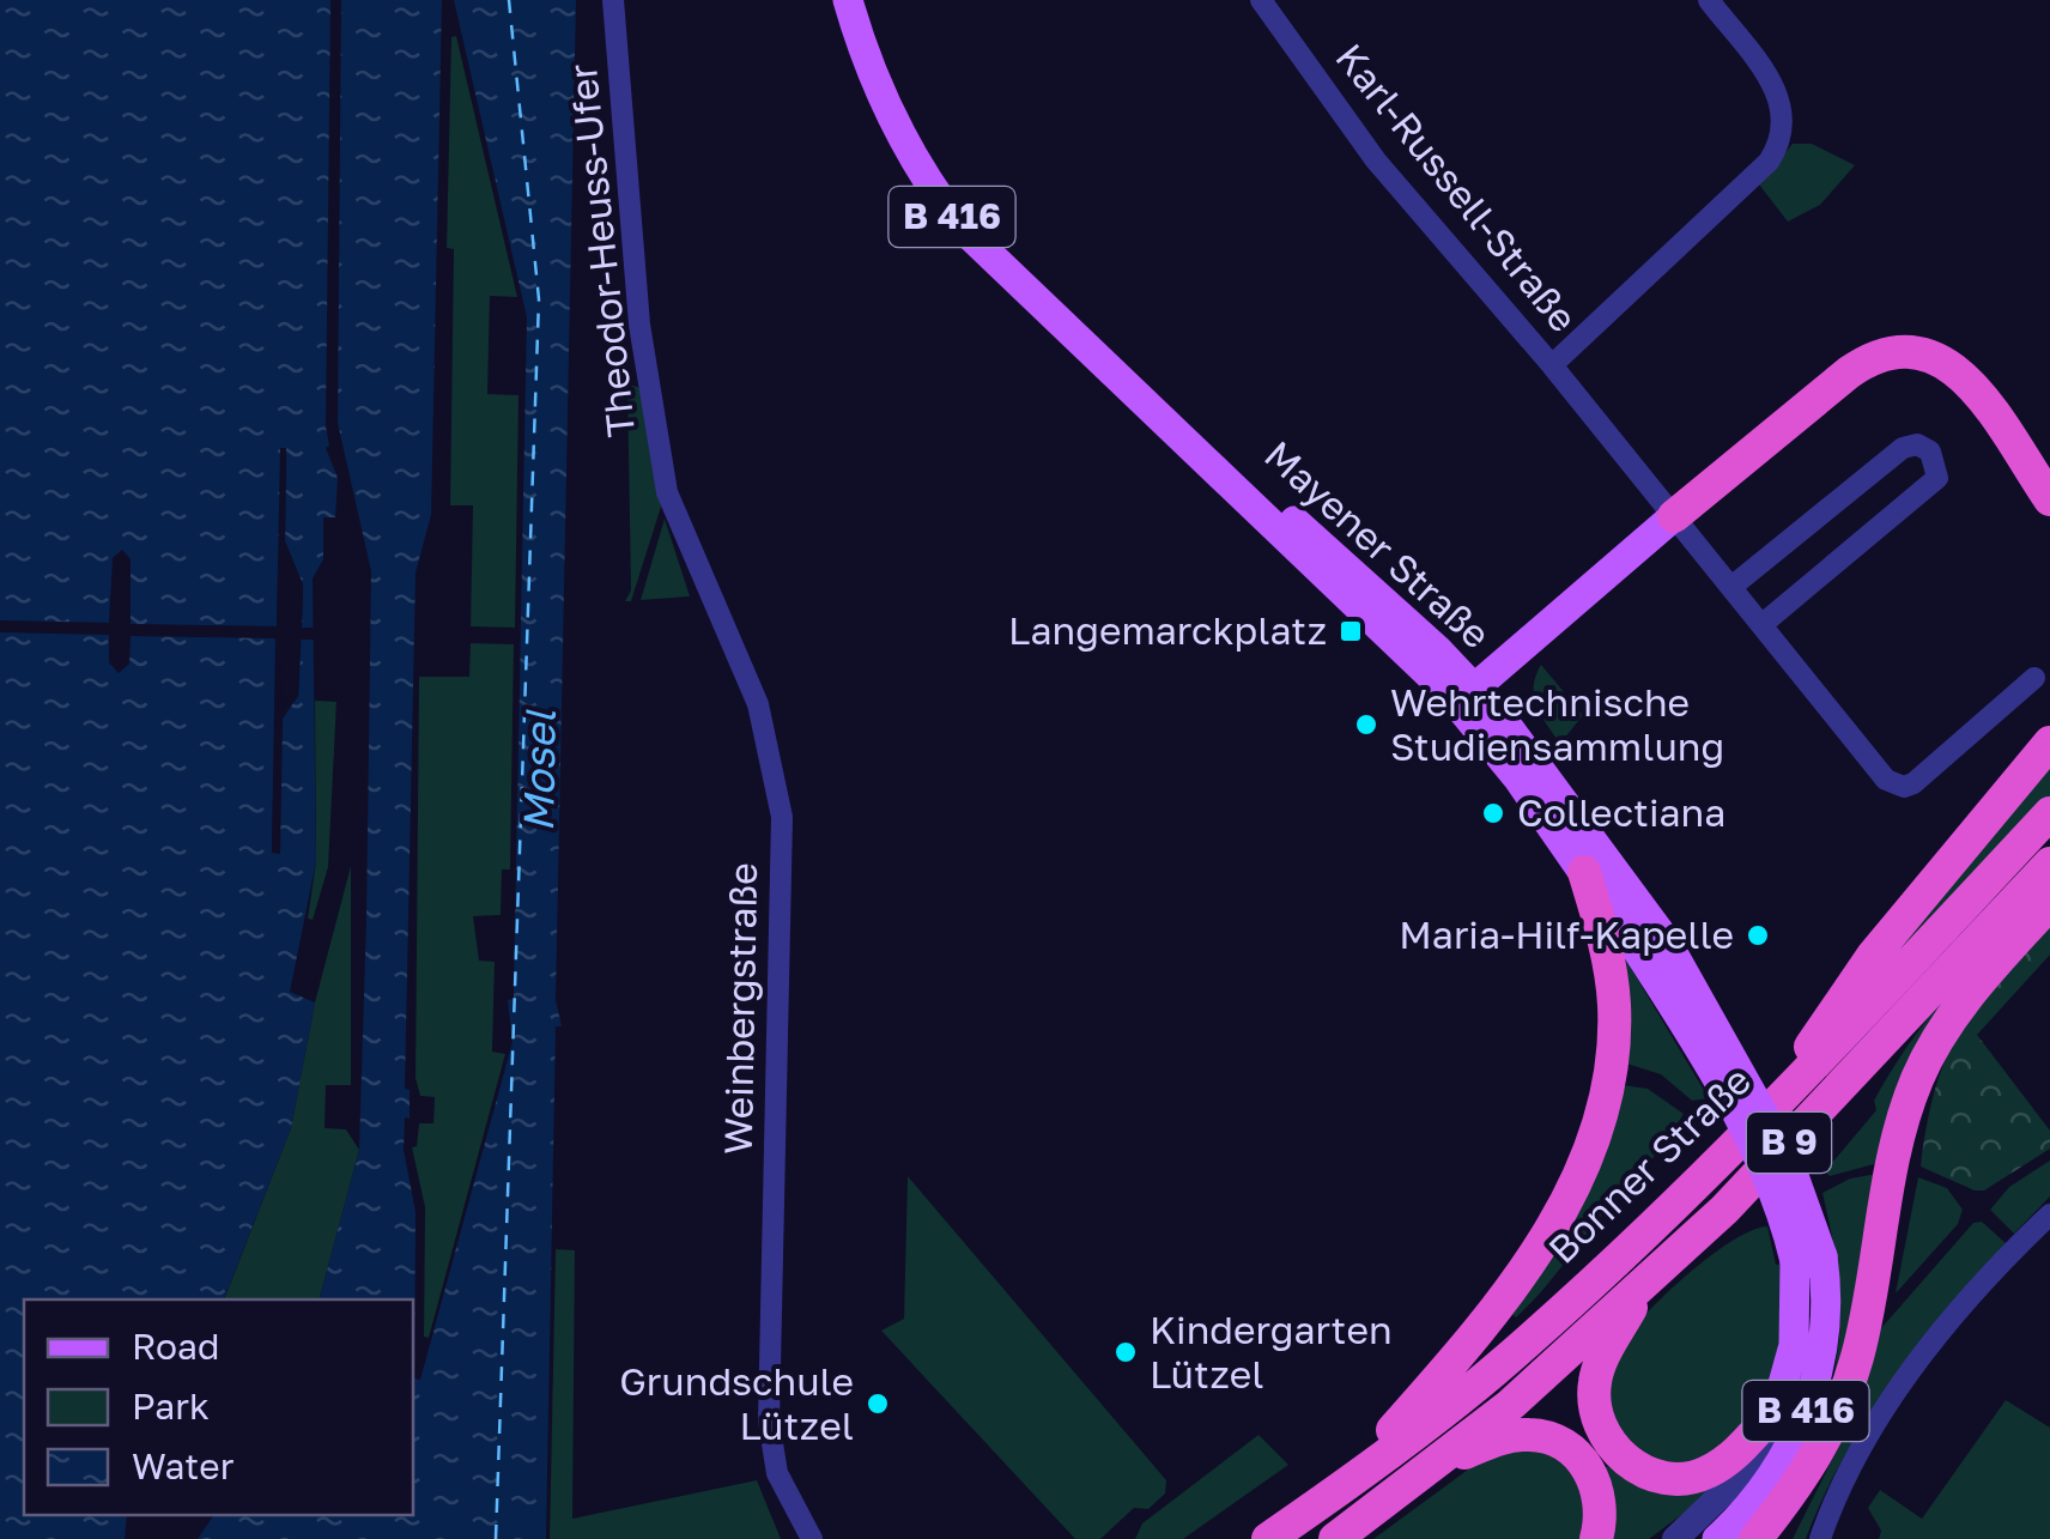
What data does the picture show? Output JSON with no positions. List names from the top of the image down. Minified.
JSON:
{"streets":{"highway":["B 9","Bonner Straße"],"main road":["B 416","Mayener Straße"],"street":["Karl-Russell-Straße","Theodor-Heuss-Ufer","Weinbergstraße"]},"crossings":[["Theodor-Heuss-Ufer","Weinbergstraße"]],"water":["Mosel"],"places":{"transit":["Langemarckplatz"],"other":["Wehrtechnische Studiensammlung","Collectiana","Maria-Hilf-Kapelle","Kindergarten Lützel","Grundschule Lützel"]},"legend":["Road","Park","Water"]}
